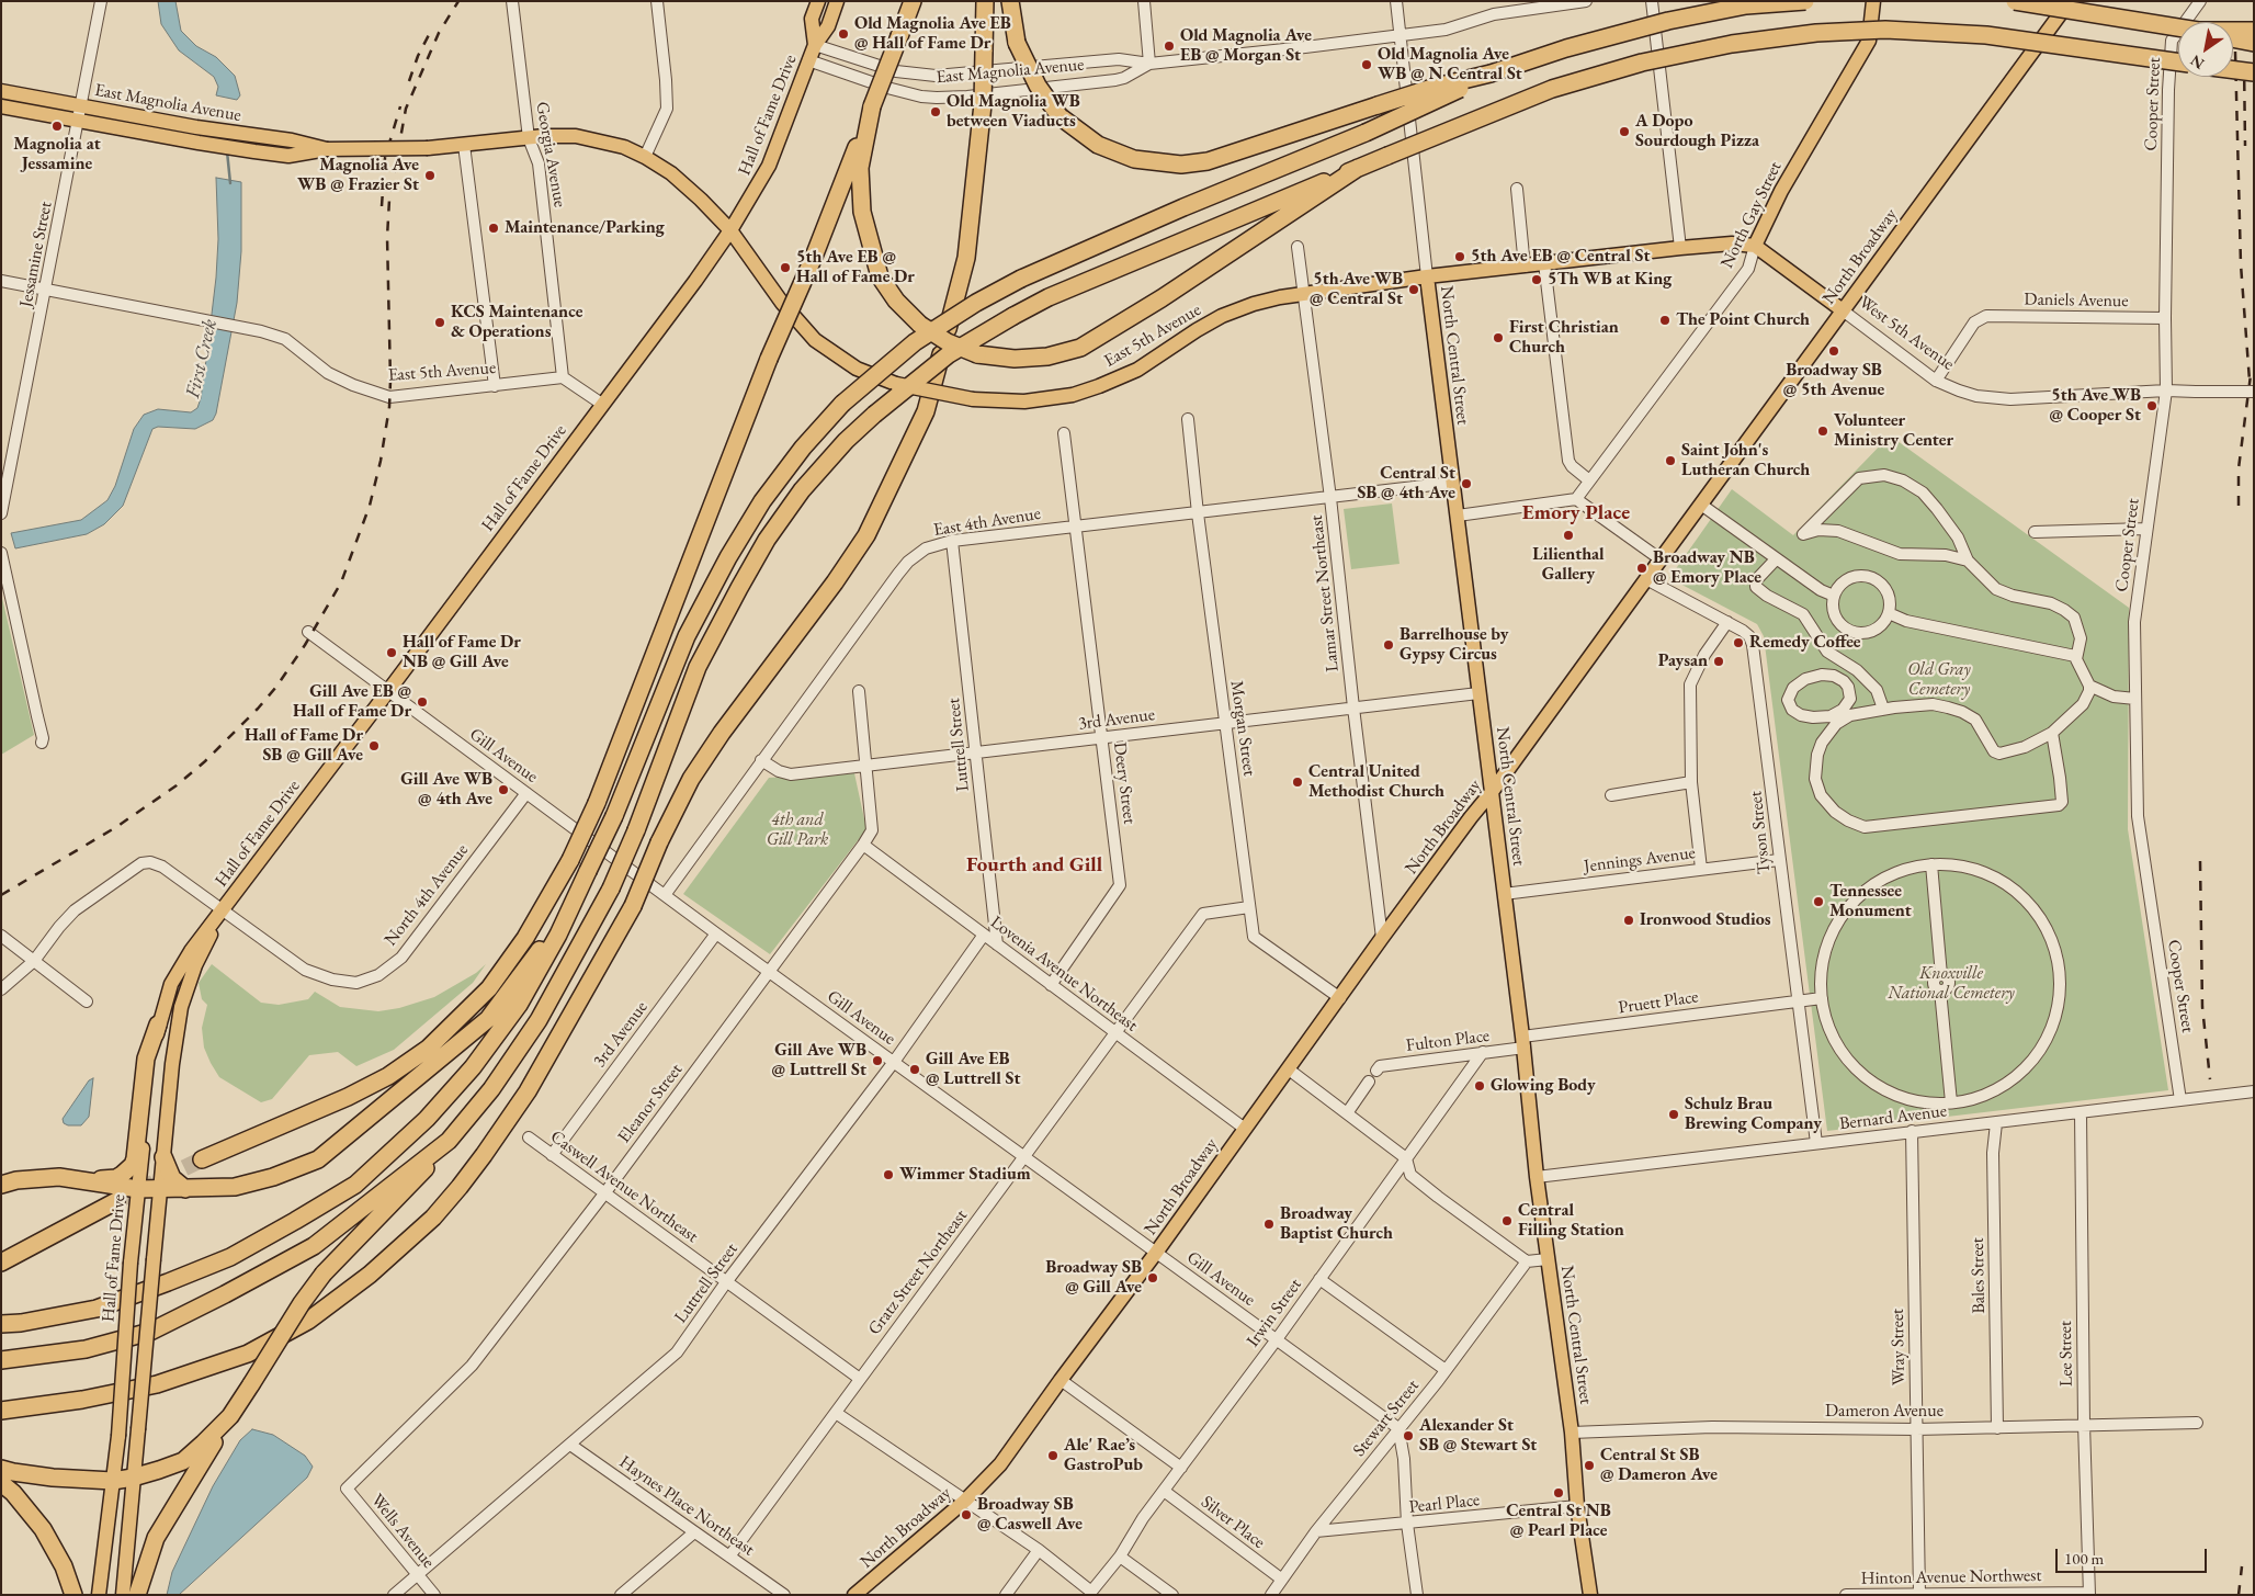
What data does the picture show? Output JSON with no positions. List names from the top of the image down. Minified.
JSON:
{"streets":{"main road":["East Magnolia Avenue","Hall of Fame Drive","North Gay Street","North Broadway","West 5th Avenue","East 5th Avenue","North Central Street"],"street":["Cooper Street","Georgia Avenue","Jessamine Street","Daniels Avenue","East 4th Avenue","Lamar Street Northeast","3rd Avenue","Morgan Street","Luttrell Street","Gill Avenue","Deery Street","Tyson Street","Jennings Avenue","North 4th Avenue","Lovenia Avenue Northeast","Pruett Place","Fulton Place","Eleanor Street","Bernard Avenue","Caswell Avenue Northeast","Gratz Street Northeast","Bales Street","Irwin Street","Wray Street","Lee Street","Dameron Avenue","Stewart Street","Pearl Place","Haynes Place Northeast","Silver Place","Wells Avenue","Hinton Avenue Northwest"]},"crossings":[["East Magnolia Avenue","Hall of Fame Drive"],["East Magnolia Avenue","Georgia Avenue"],["East Magnolia Avenue","Jessamine Street"],["East Magnolia Avenue","East 5th Avenue"],["East Magnolia Avenue","North Central Street"],["Cooper Street","Daniels Avenue"],["Cooper Street","West 5th Avenue"],["Cooper Street","Bernard Avenue"],["Hall of Fame Drive","East 5th Avenue"],["Hall of Fame Drive","Gill Avenue"],["Hall of Fame Drive","North 4th Avenue"],["Georgia Avenue","East 5th Avenue"],["North Gay Street","West 5th Avenue"],["Jessamine Street","East 5th Avenue"],["North Broadway","West 5th Avenue"],["North Broadway","North Central Street"],["North Broadway","Lamar Street Northeast"],["North Broadway","Morgan Street"],["North Broadway","Gill Avenue"],["North Broadway","Tyson Street"],["North Broadway","Lovenia Avenue Northeast"],["Daniels Avenue","West 5th Avenue"],["East 5th Avenue","North Central Street"],["East 5th Avenue","Lamar Street Northeast"],["North Central Street","East 4th Avenue"],["North Central Street","3rd Avenue"],["North Central Street","Jennings Avenue"],["North Central Street","Pruett Place"],["North Central Street","Fulton Place"],["North Central Street","Bernard Avenue"],["North Central Street","Dameron Avenue"],["North Central Street","Pearl Place"],["East 4th Avenue","Lamar Street Northeast"],["East 4th Avenue","3rd Avenue"],["East 4th Avenue","Morgan Street"],["East 4th Avenue","Luttrell Street"],["East 4th Avenue","Gill Avenue"],["East 4th Avenue","Deery Street"],["Lamar Street Northeast","3rd Avenue"],["3rd Avenue","Morgan Street"],["3rd Avenue","Luttrell Street"],["3rd Avenue","Gill Avenue"],["3rd Avenue","Deery Street"],["3rd Avenue","Eleanor Street"],["3rd Avenue","Caswell Avenue Northeast"],["Morgan Street","Gratz Street Northeast"],["Luttrell Street","Gill Avenue"],["Luttrell Street","Lovenia Avenue Northeast"],["Luttrell Street","Caswell Avenue Northeast"],["Luttrell Street","Haynes Place Northeast"],["Luttrell Street","Wells Avenue"],["Gill Avenue","North 4th Avenue"],["Gill Avenue","Eleanor Street"],["Gill Avenue","Gratz Street Northeast"],["Gill Avenue","Irwin Street"],["Gill Avenue","Stewart Street"],["Deery Street","Lovenia Avenue Northeast"],["Tyson Street","Jennings Avenue"],["Tyson Street","Pruett Place"],["Tyson Street","Bernard Avenue"],["Lovenia Avenue Northeast","Eleanor Street"],["Lovenia Avenue Northeast","Gratz Street Northeast"],["Pruett Place","Fulton Place"],["Fulton Place","Irwin Street"],["Eleanor Street","Caswell Avenue Northeast"],["Eleanor Street","Wells Avenue"],["Bernard Avenue","Bales Street"],["Bernard Avenue","Wray Street"],["Bernard Avenue","Lee Street"],["Caswell Avenue Northeast","Gratz Street Northeast"],["Gratz Street Northeast","Haynes Place Northeast"],["Bales Street","Dameron Avenue"],["Irwin Street","Silver Place"],["Wray Street","Dameron Avenue"],["Wray Street","Hinton Avenue Northwest"],["Lee Street","Dameron Avenue"],["Lee Street","Hinton Avenue Northwest"],["Stewart Street","Pearl Place"],["Stewart Street","Silver Place"]],"districts":["Emory Place","Fourth and Gill"],"water":["First Creek"],"parks":["Old Gray Cemetery","4th and Gill Park","Knoxville National Cemetery"],"places":["Old Magnolia Ave EB @ Hall of Fame Dr","Old Magnolia Ave EB @ Morgan St","Old Magnolia Ave WB @ N Central St","Old Magnolia WB between Viaducts","Magnolia at Jessamine","A Dopo Sourdough Pizza","Magnolia Ave WB @ Frazier St","Maintenance/Parking","5th Ave EB @ Central St","5th Ave EB @ Hall of Fame Dr","5Th WB at King","5th Ave WB @ Central St","The Point Church","KCS Maintenance & Operations","First Christian Church","Broadway SB @ 5th Avenue","5th Ave WB @ Cooper St","Volunteer Ministry Center","Saint John's Lutheran Church","Central St SB @ 4th Ave","Lilienthal Gallery","Broadway NB @ Emory Place","Remedy Coffee","Barrelhouse by Gypsy Circus","Hall of Fame Dr NB @ Gill Ave","Paysan","Gill Ave EB @ Hall of Fame Dr","Hall of Fame Dr SB @ Gill Ave","Central United Methodist Church","Gill Ave WB @ 4th Ave","Tennessee Monument","Ironwood Studios","Gill Ave WB @ Luttrell St","Gill Ave EB @ Luttrell St","Glowing Body","Schulz Brau Brewing Company","Wimmer Stadium","Central Filling Station","Broadway Baptist Church","Broadway SB @ Gill Ave","Alexander St SB @ Stewart St","Ale' Rae’s GastroPub","Central St SB @ Dameron Ave","Central St NB @ Pearl Place","Broadway SB @ Caswell Ave"],"scale_bar":"100 m","north":"bottom left"}
